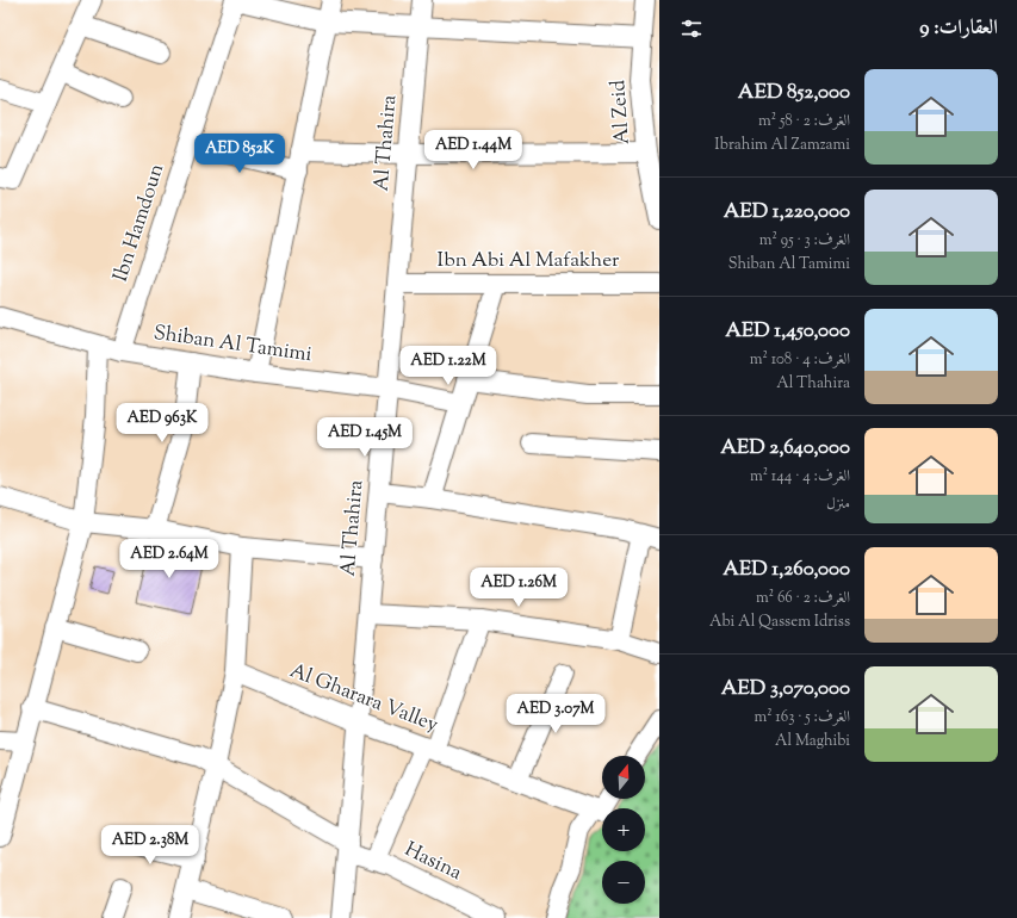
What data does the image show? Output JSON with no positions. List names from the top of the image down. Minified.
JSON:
{"streets":{"street":["Al Zeid","Al Thahira","Ibn Hamdoun","Ibn Abi Al Mafakher","Shiban Al Tamimi","Al Gharara Valley","Hasina"]},"crossings":[["Al Thahira","Ibn Abi Al Mafakher"],["Al Thahira","Shiban Al Tamimi"],["Al Thahira","Al Gharara Valley"],["Al Thahira","Hasina"],["Ibn Hamdoun","Shiban Al Tamimi"]],"north":"top","page":{"heading":"العقارات: 9","list":[{"name":"AED 852,000","note":"الغرف: 2 · 58 m² · Ibrahim Al Zamzami"},{"name":"AED 1,220,000","note":"الغرف: 3 · 95 m² · Shiban Al Tamimi"},{"name":"AED 1,450,000","note":"الغرف: 4 · 108 m² · Al Thahira"},{"name":"AED 2,640,000","note":"الغرف: 4 · 144 m² · منزل"},{"name":"AED 1,260,000","note":"الغرف: 2 · 66 m² · Abi Al Qassem Idriss"},{"name":"AED 3,070,000","note":"الغرف: 5 · 163 m² · Al Maghibi"}],"price":["AED 1.44M","AED 852K","AED 1.22M","AED 963K","AED 1.45M","AED 2.64M","AED 1.26M","AED 3.07M","AED 2.38M"],"map_buttons":["+","−"]}}
